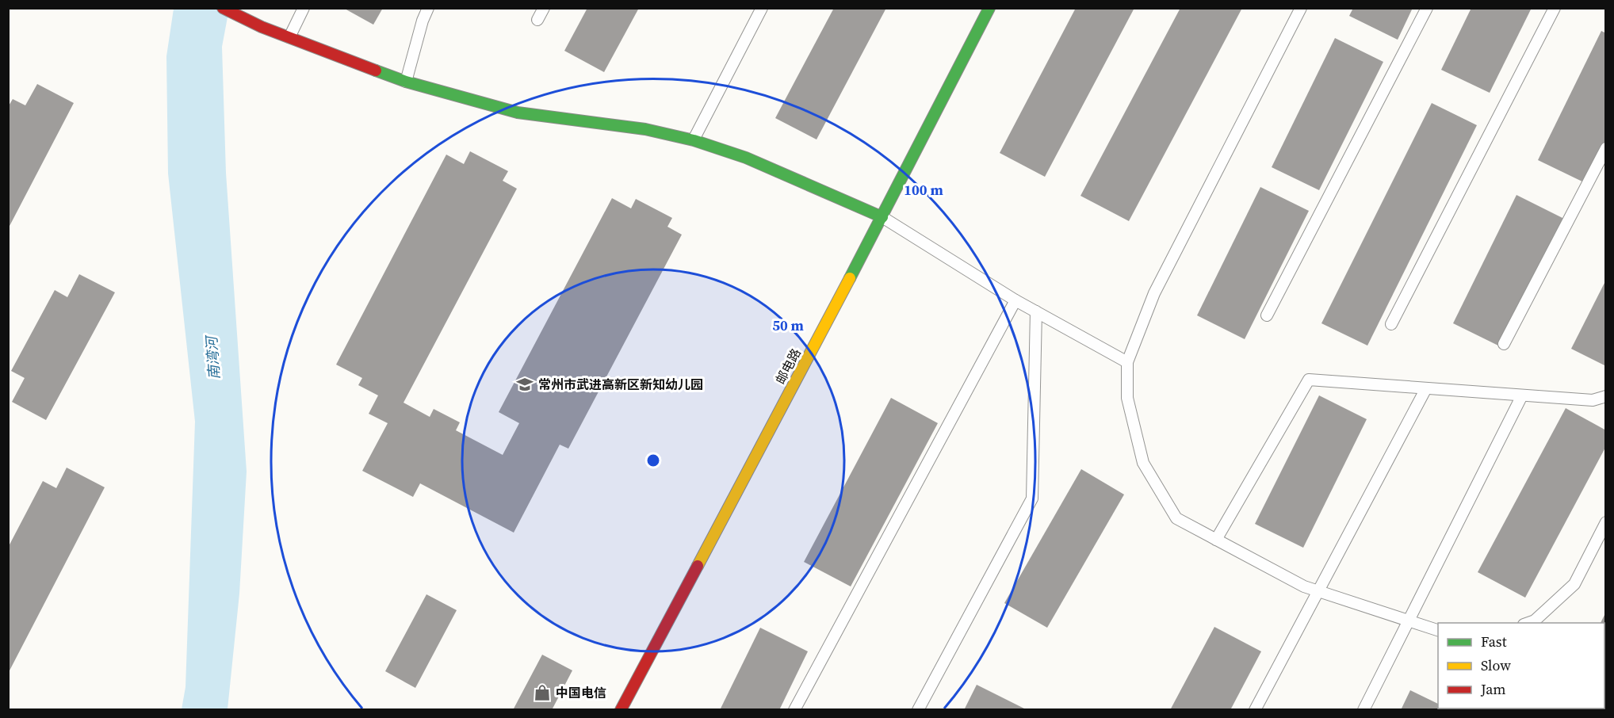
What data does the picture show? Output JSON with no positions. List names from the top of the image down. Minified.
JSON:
{"streets":{"street":["邮电路"]},"water":["南湾河"],"places":{"school or university":["常州市武进高新区新知幼儿园"],"shop":["中国电信"]},"legend":["Fast","Slow","Jam"],"rings":["100 m","50 m"]}
